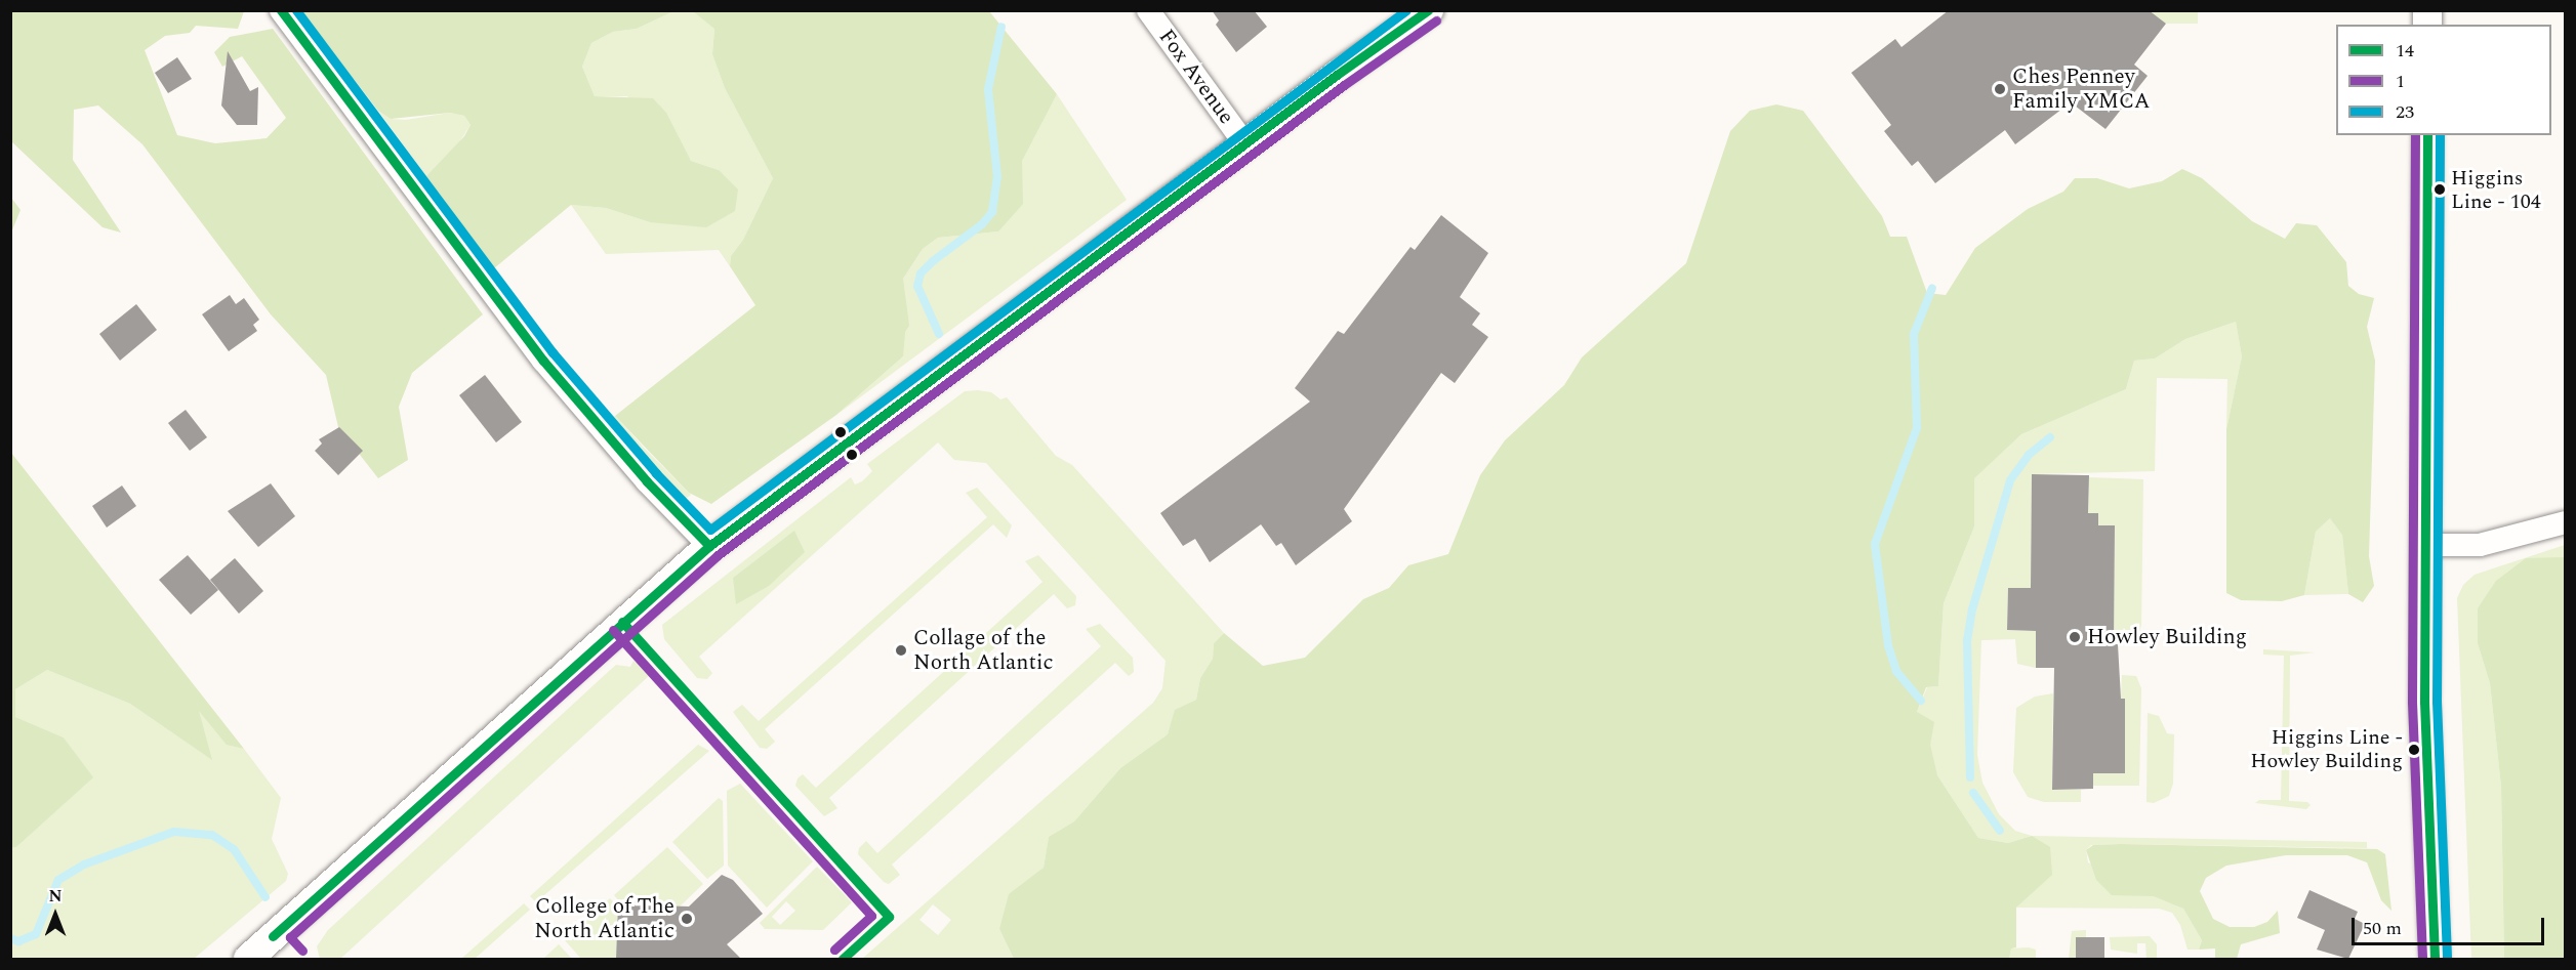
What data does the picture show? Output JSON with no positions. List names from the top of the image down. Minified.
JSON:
{"streets":{"street":["Fox Avenue"]},"places":["Ches Penney Family YMCA","Higgins Line - 104","Howley Building","Collage of the North Atlantic","Higgins Line - Howley Building","College of The North Atlantic"],"lines":["transit line 14","transit line 23","transit line 1"],"legend":["14","1","23"],"scale_bar":"50 m","north":"top"}
